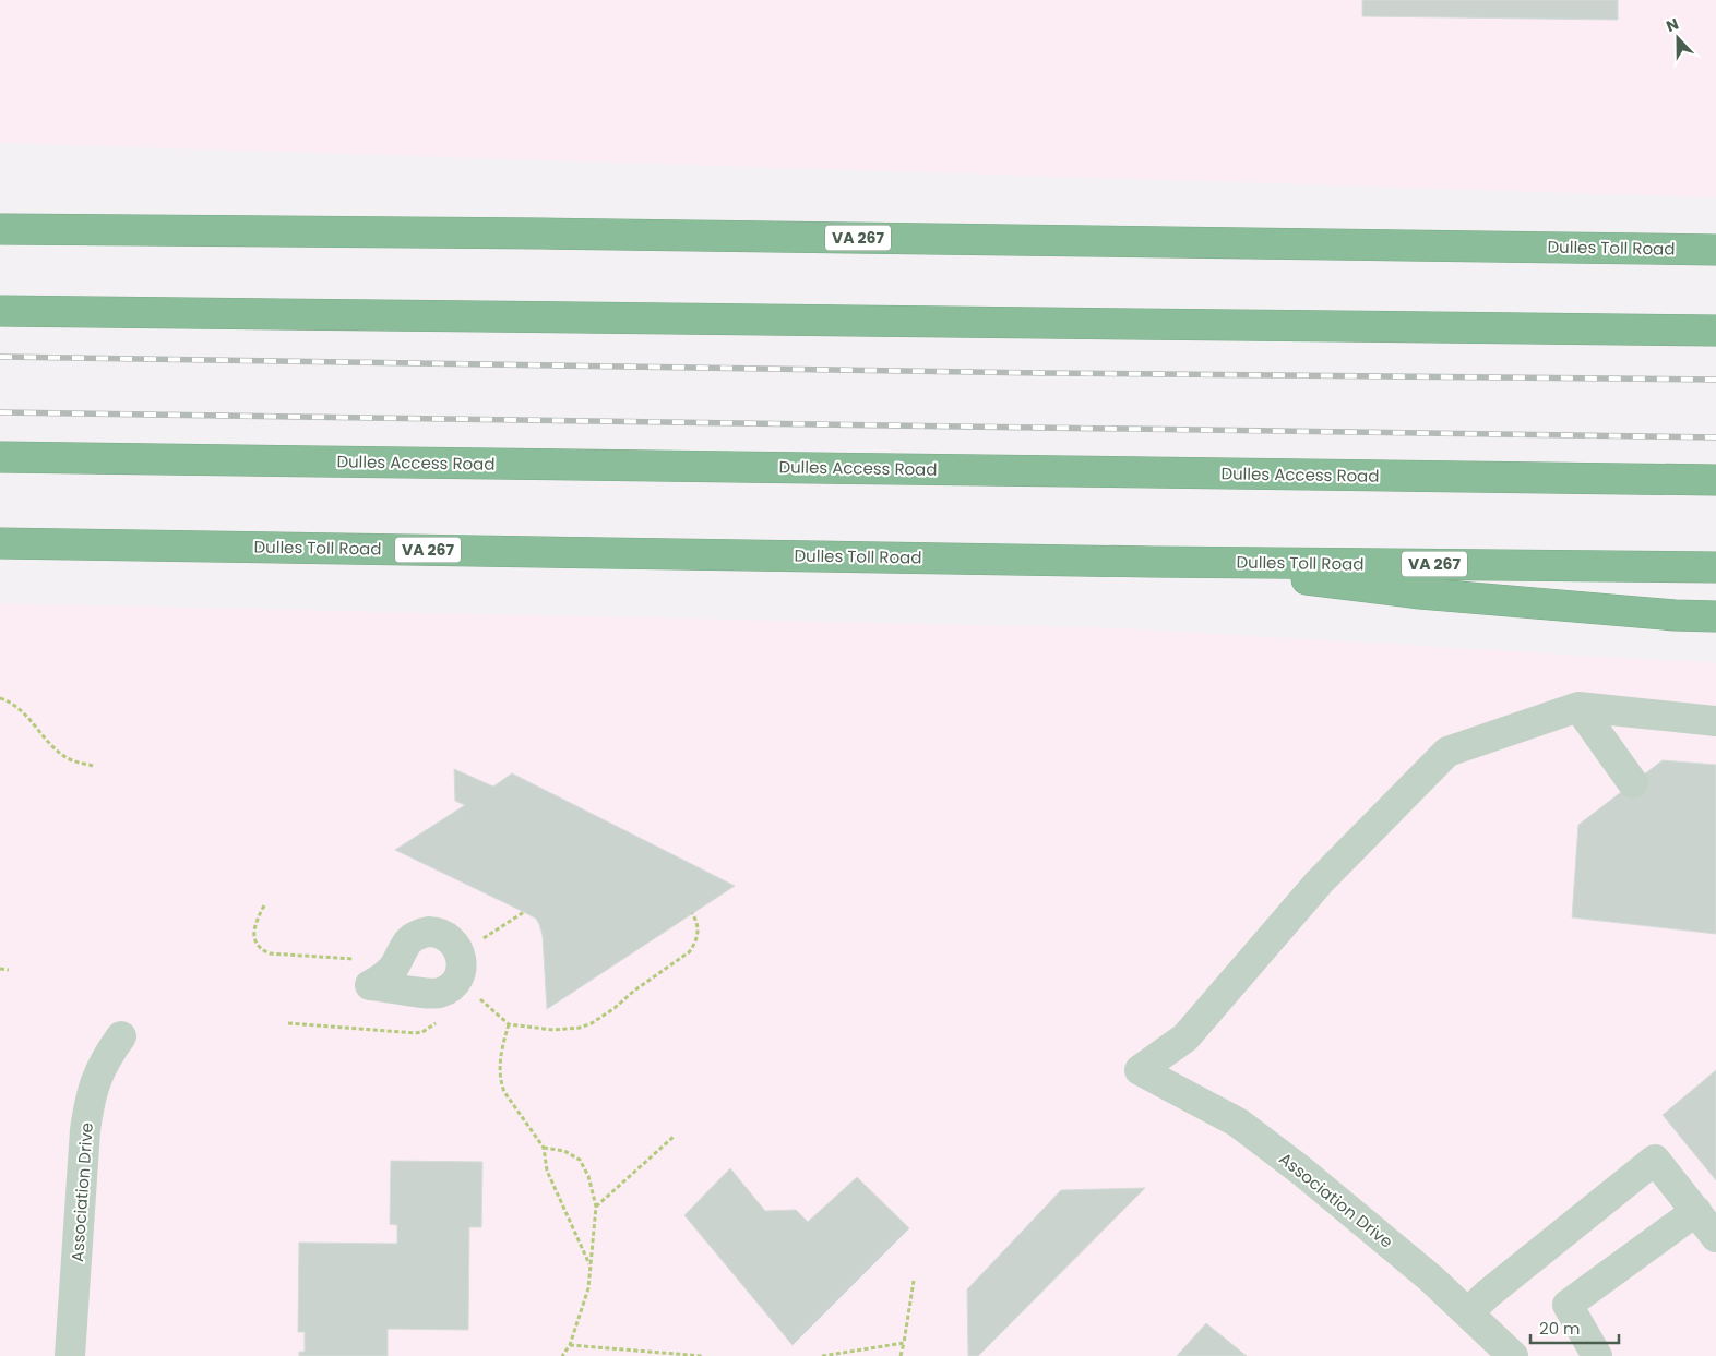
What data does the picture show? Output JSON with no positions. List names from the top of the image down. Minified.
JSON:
{"streets":{"highway":["VA 267","Dulles Toll Road","Dulles Access Road"],"street":["Association Drive"]},"scale_bar":"20 m","north":"top"}
